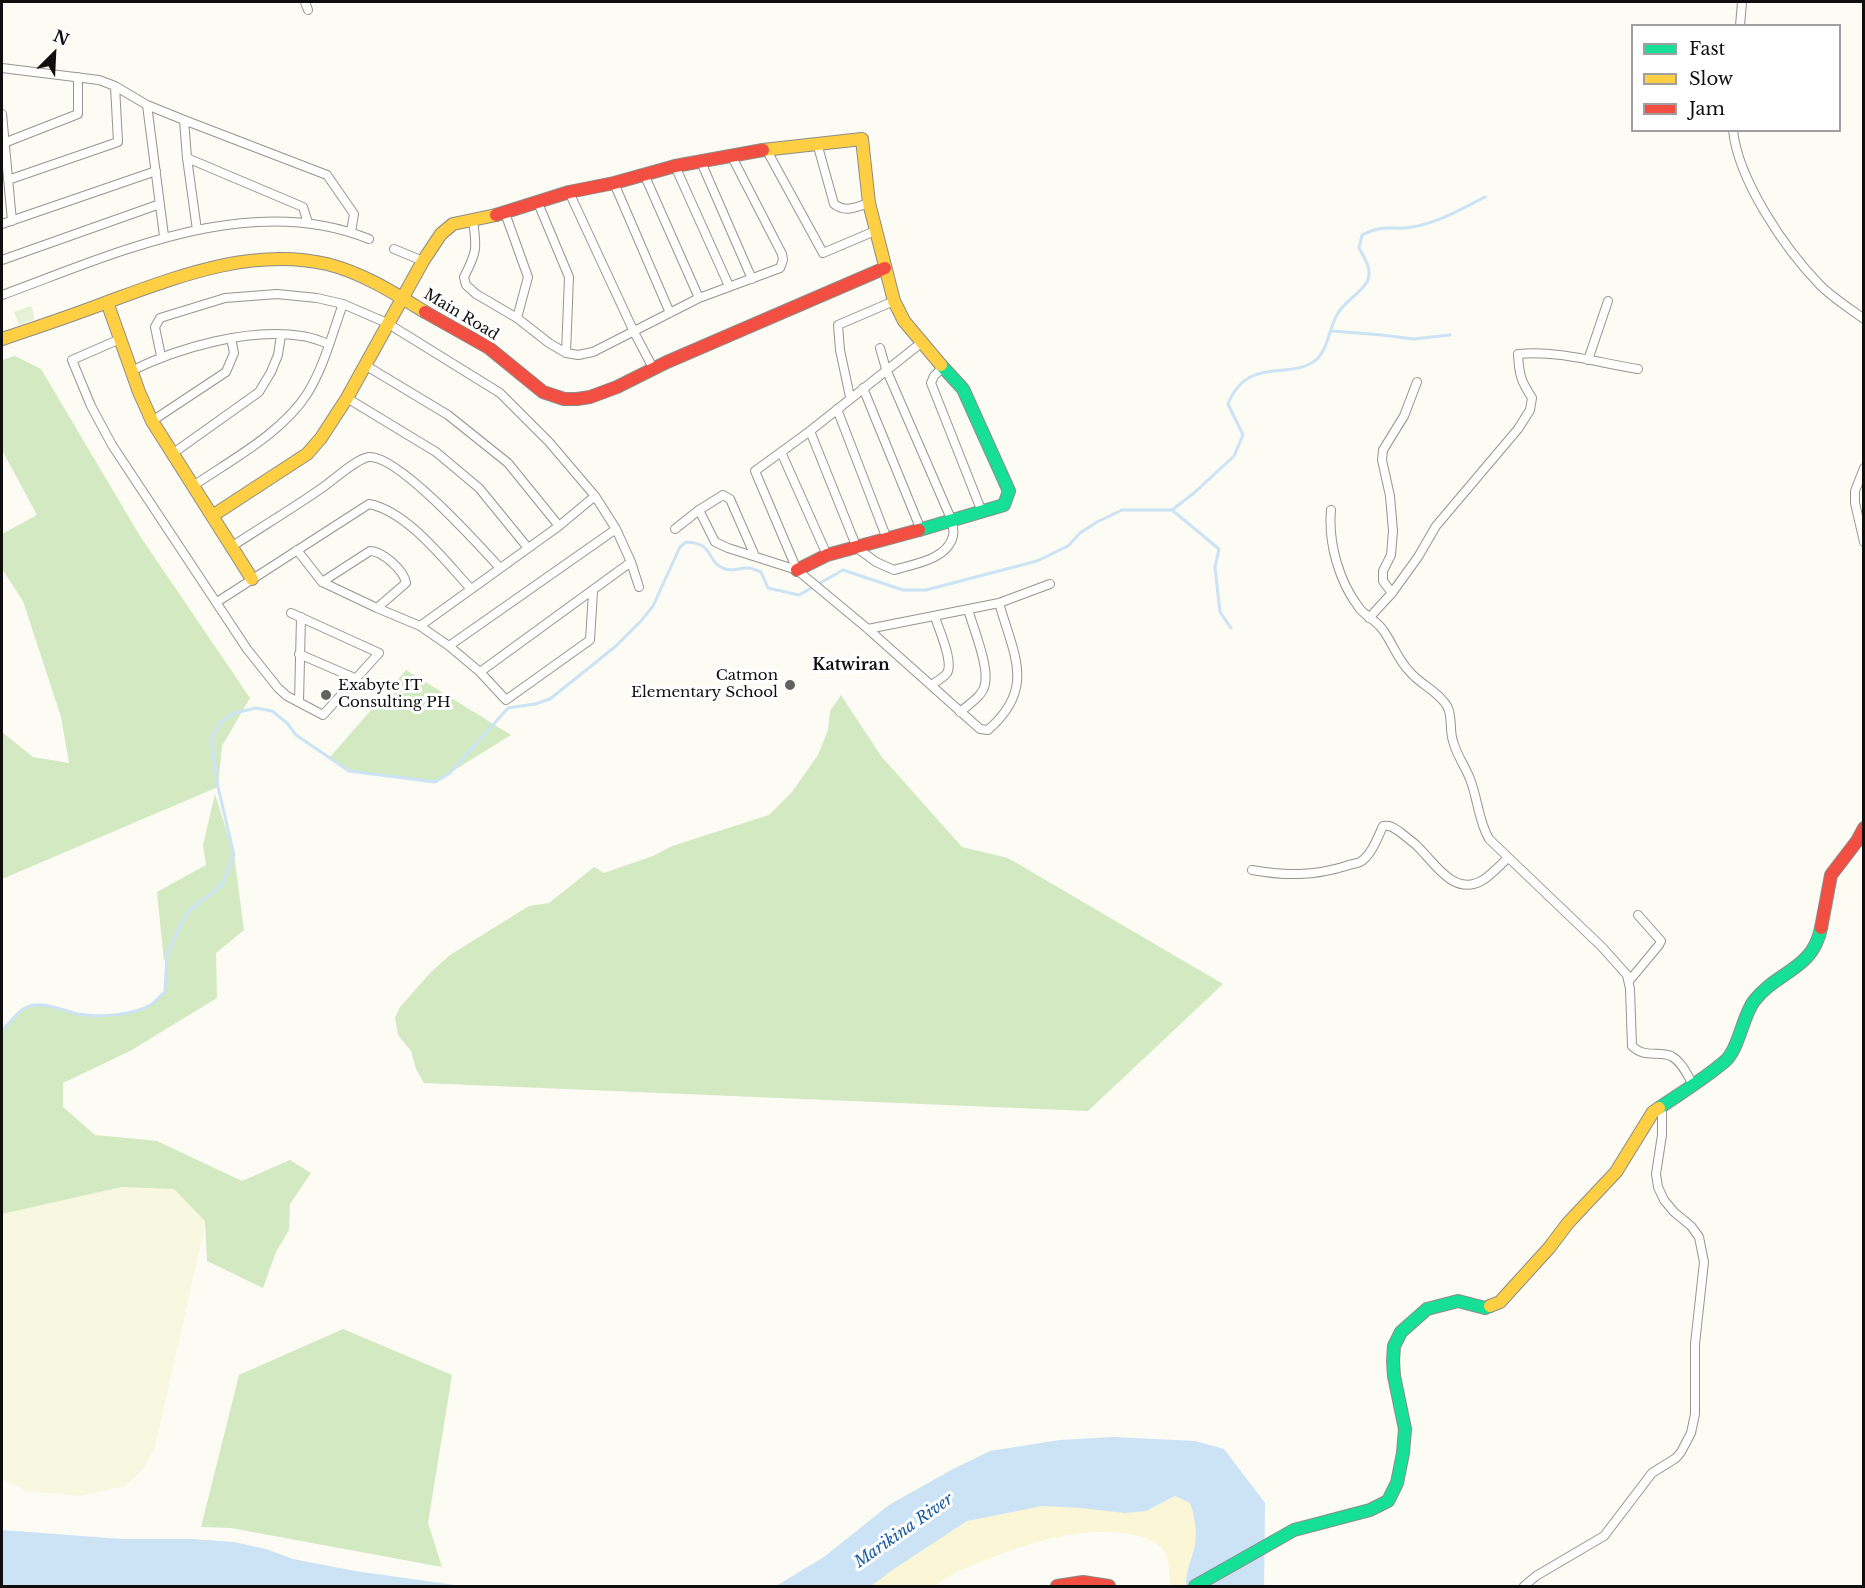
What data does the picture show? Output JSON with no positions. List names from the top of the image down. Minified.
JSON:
{"streets":{"street":["Main Road"]},"districts":["Katwiran"],"water":["Marikina River"],"places":["Catmon Elementary School","Exabyte IT Consulting PH"],"legend":["Fast","Slow","Jam"],"north":"top right"}
